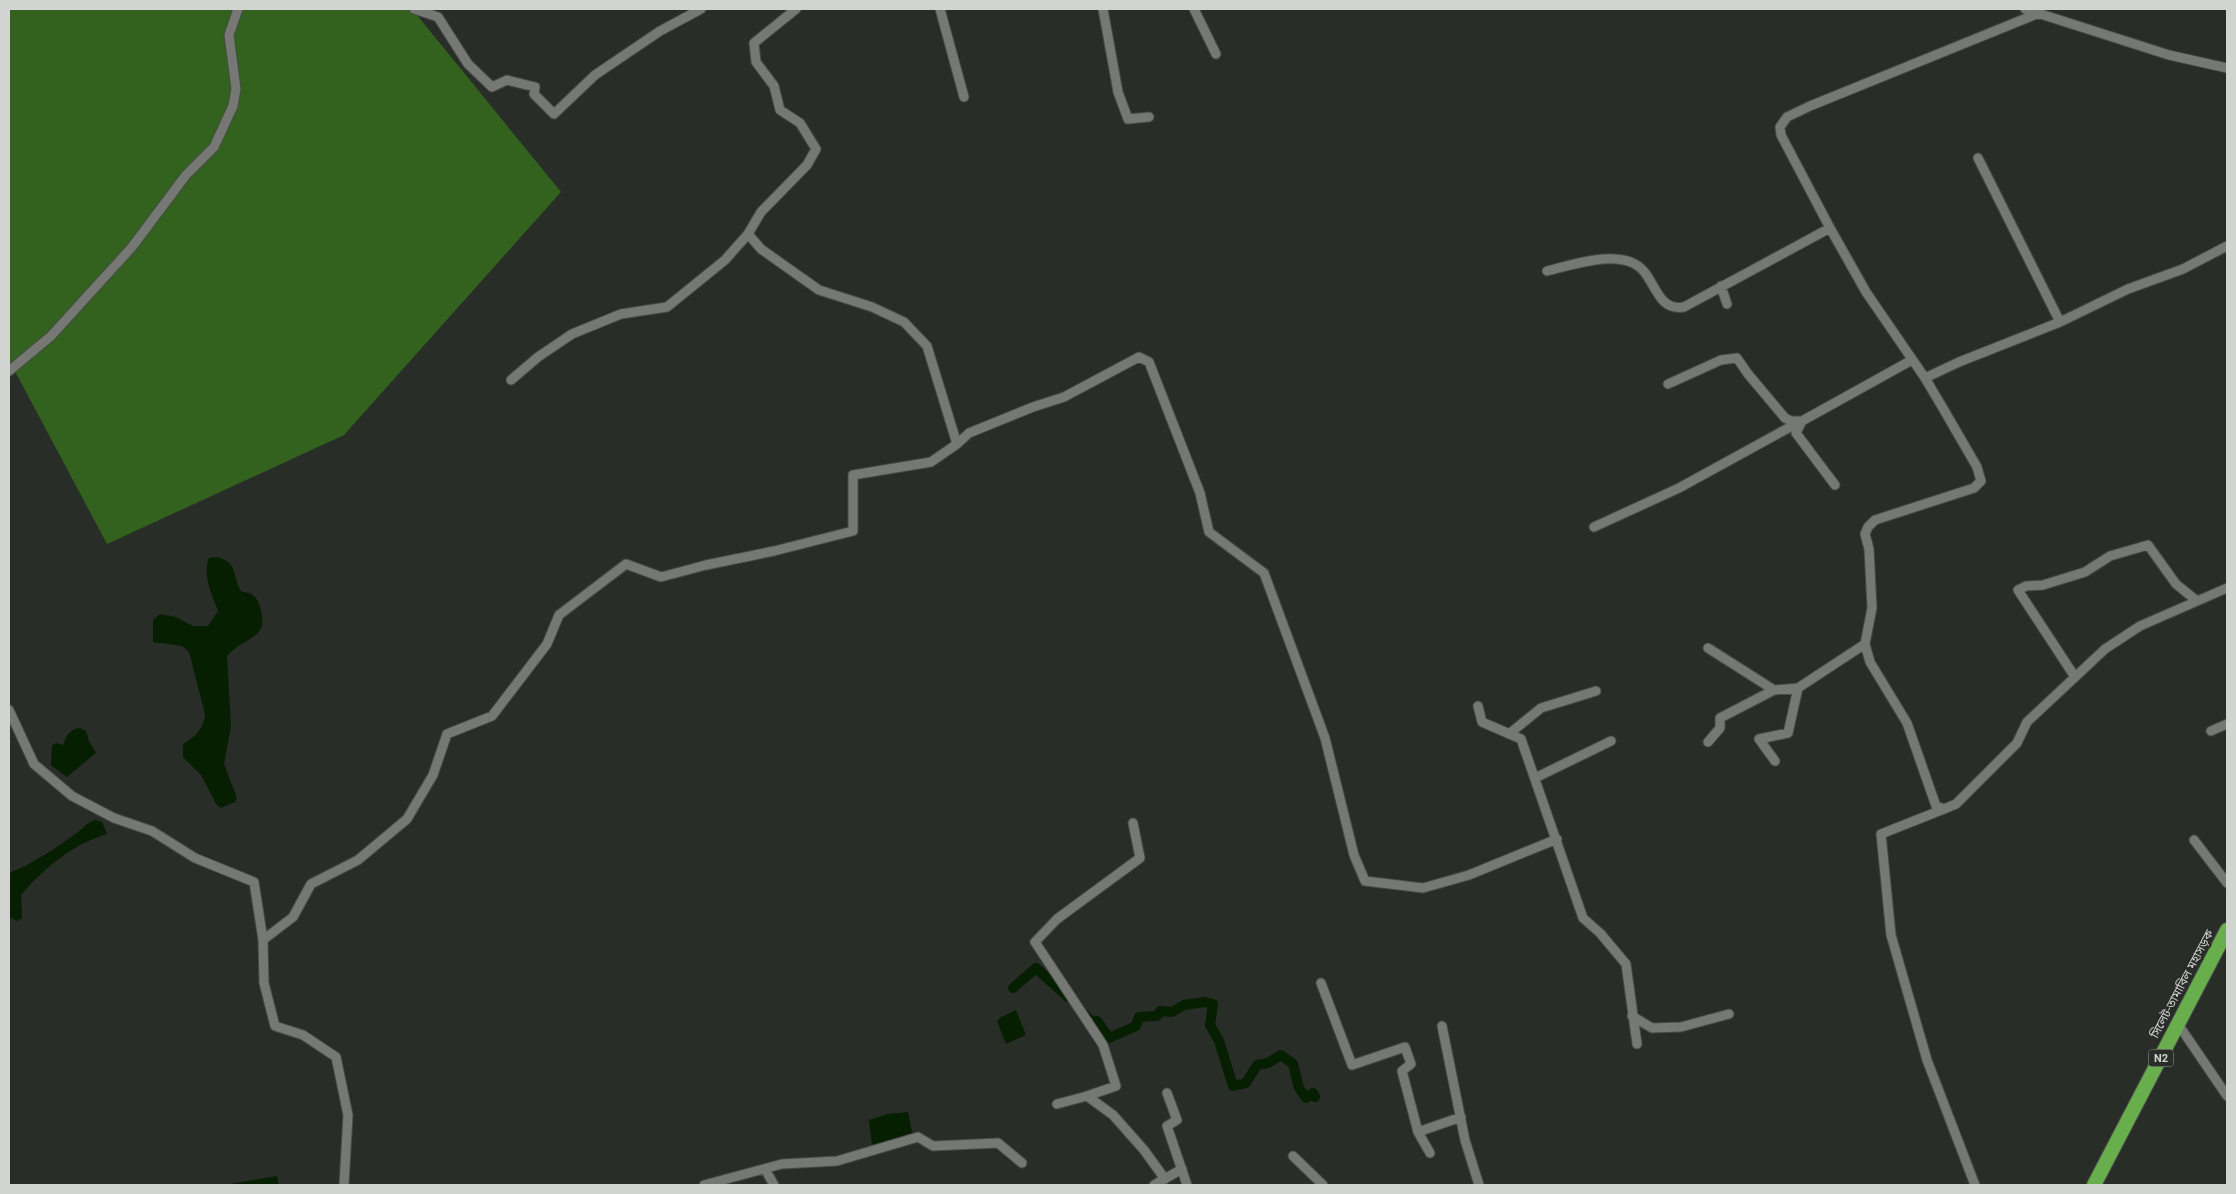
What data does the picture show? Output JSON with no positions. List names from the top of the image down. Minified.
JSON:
{"streets":{"highway":["সিলেট-তামাবিল মহাসড়ক","N2"]}}
